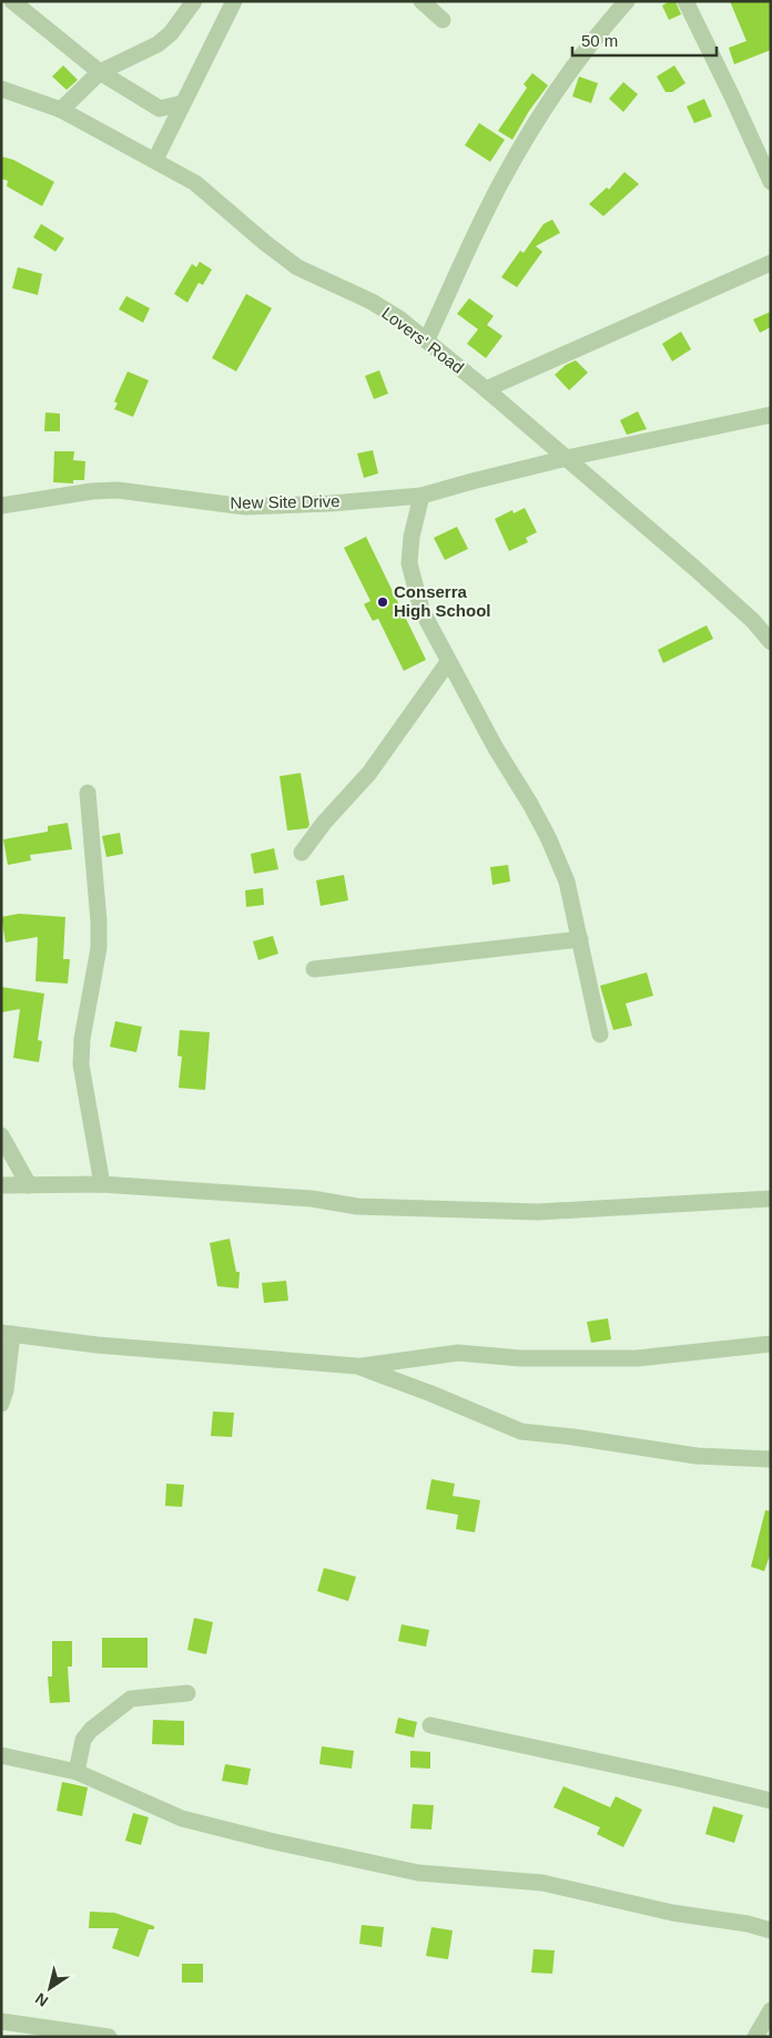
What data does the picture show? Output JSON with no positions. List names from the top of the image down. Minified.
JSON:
{"streets":{"street":["Lovers' Road","New Site Drive"]},"crossings":[["Lovers' Road","New Site Drive"]],"places":["Conserra High School"],"scale_bar":"50 m","north":"bottom left"}
